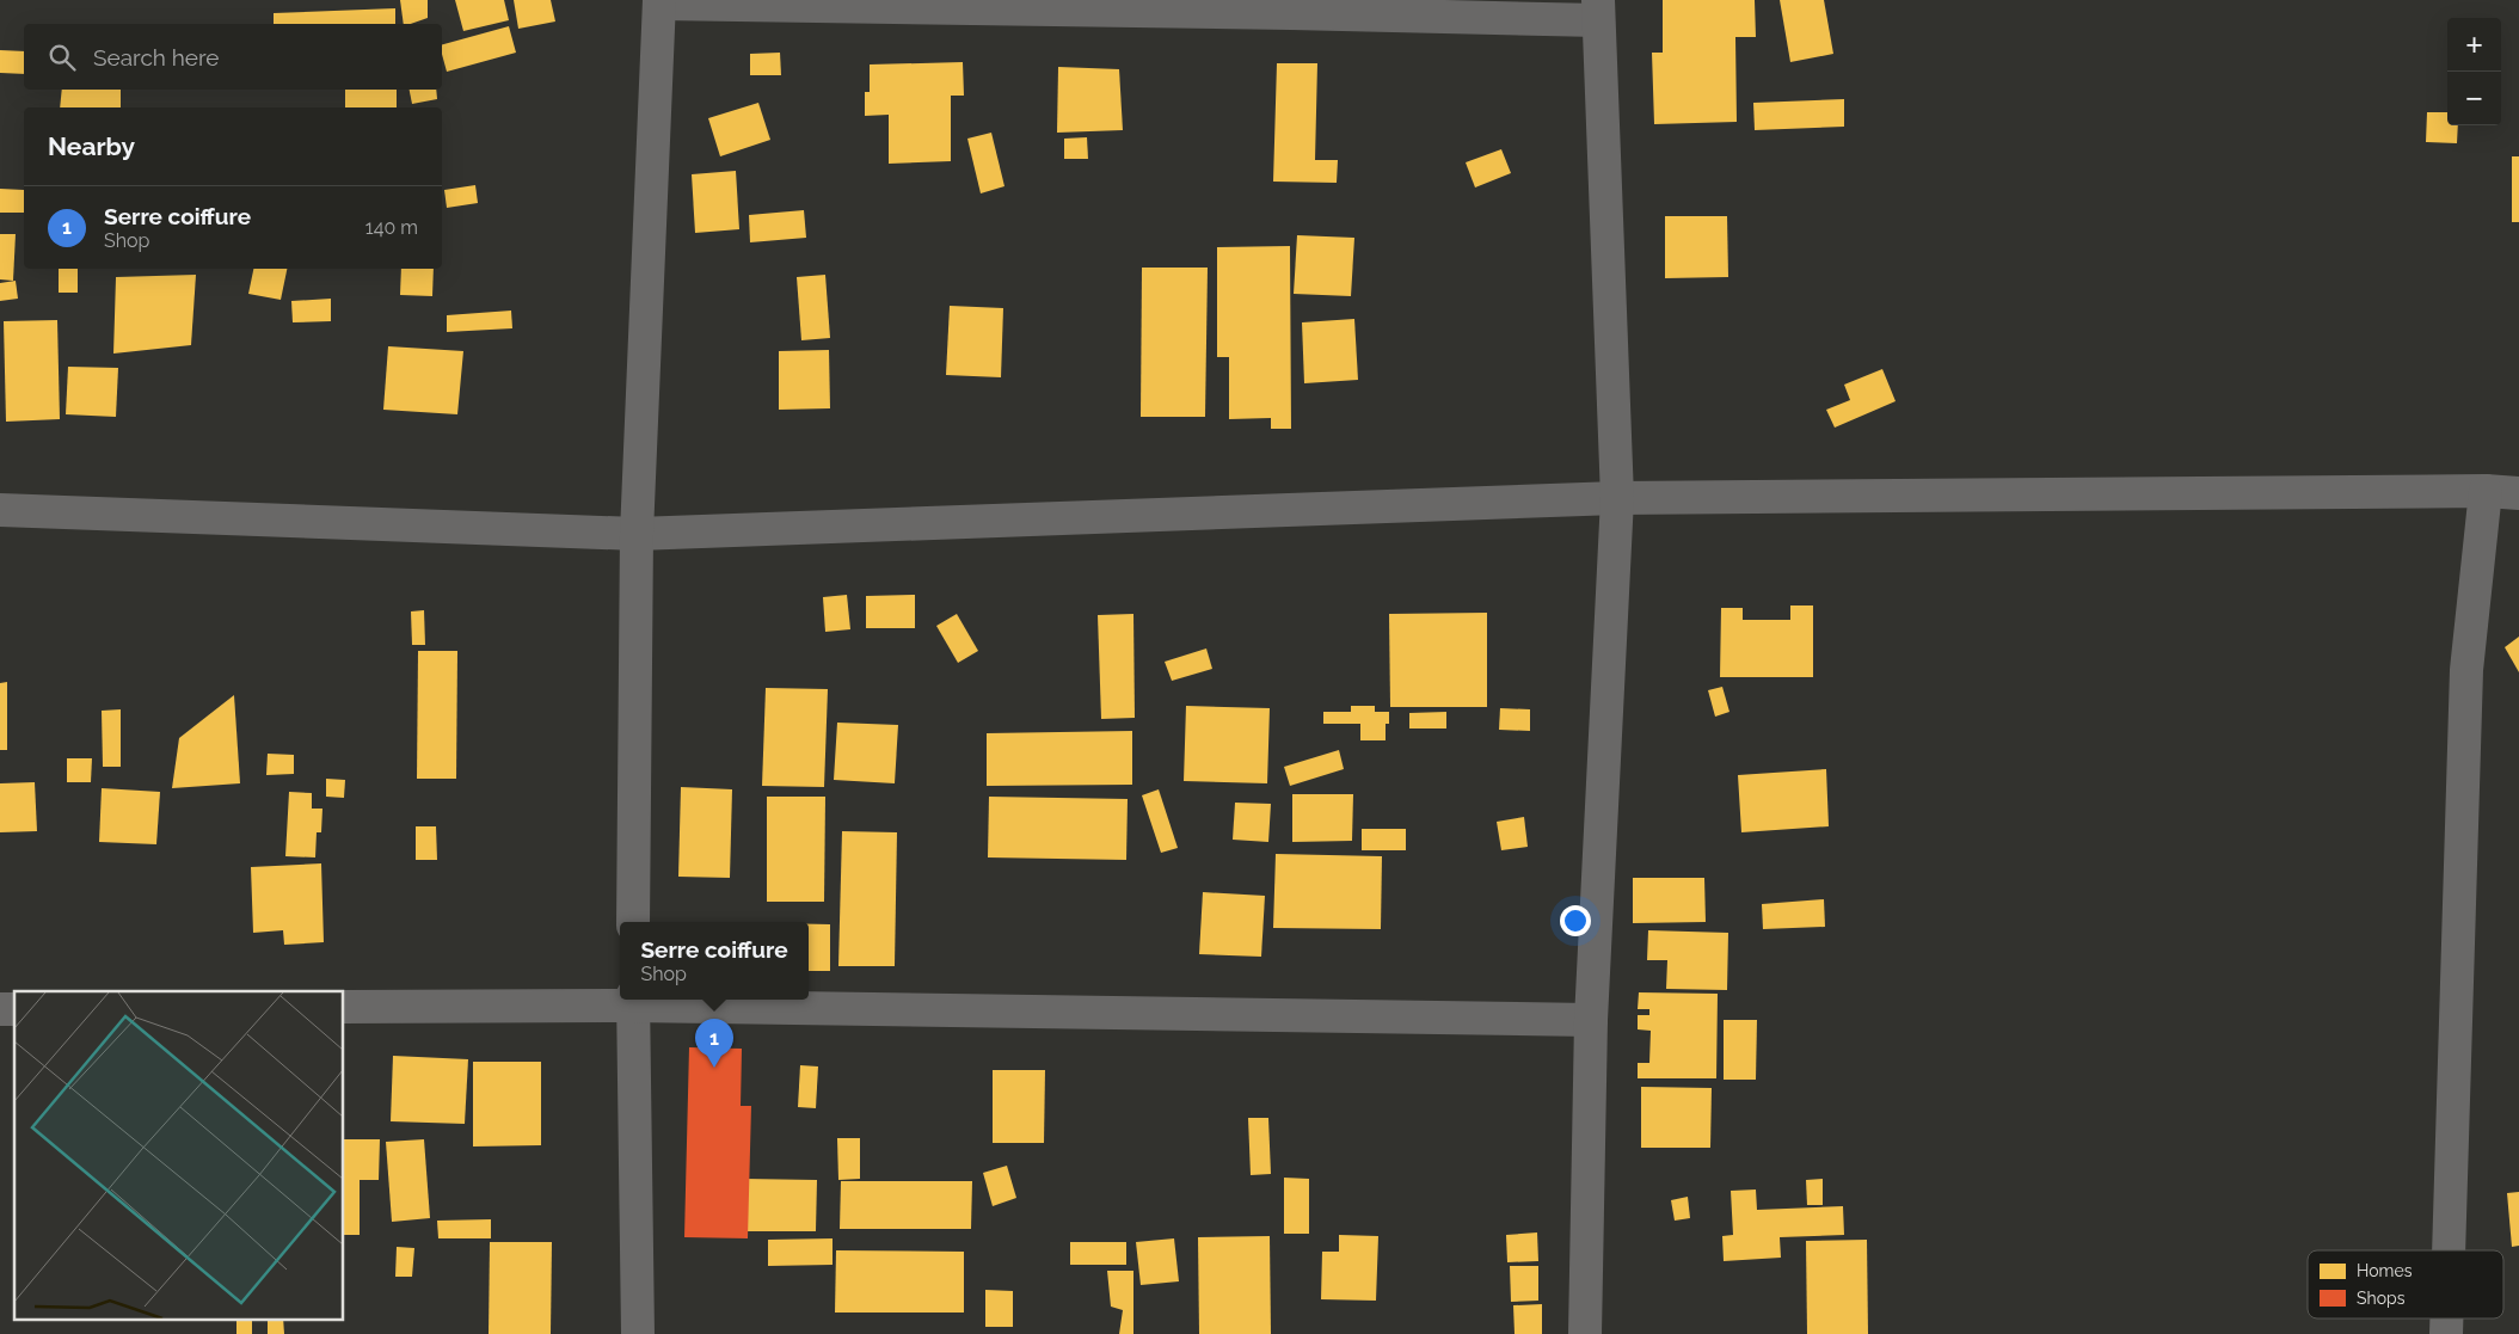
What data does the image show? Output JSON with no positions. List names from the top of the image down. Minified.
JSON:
{"legend":["Homes","Shops"],"page":{"map_buttons":["+","−"],"search":"Search here","heading":"Nearby","list":[{"mark":"1","name":"Serre coiffure","note":"Shop","value":"140 m"}],"popup":["Serre coiffure","Shop"],"pins":"1"}}
